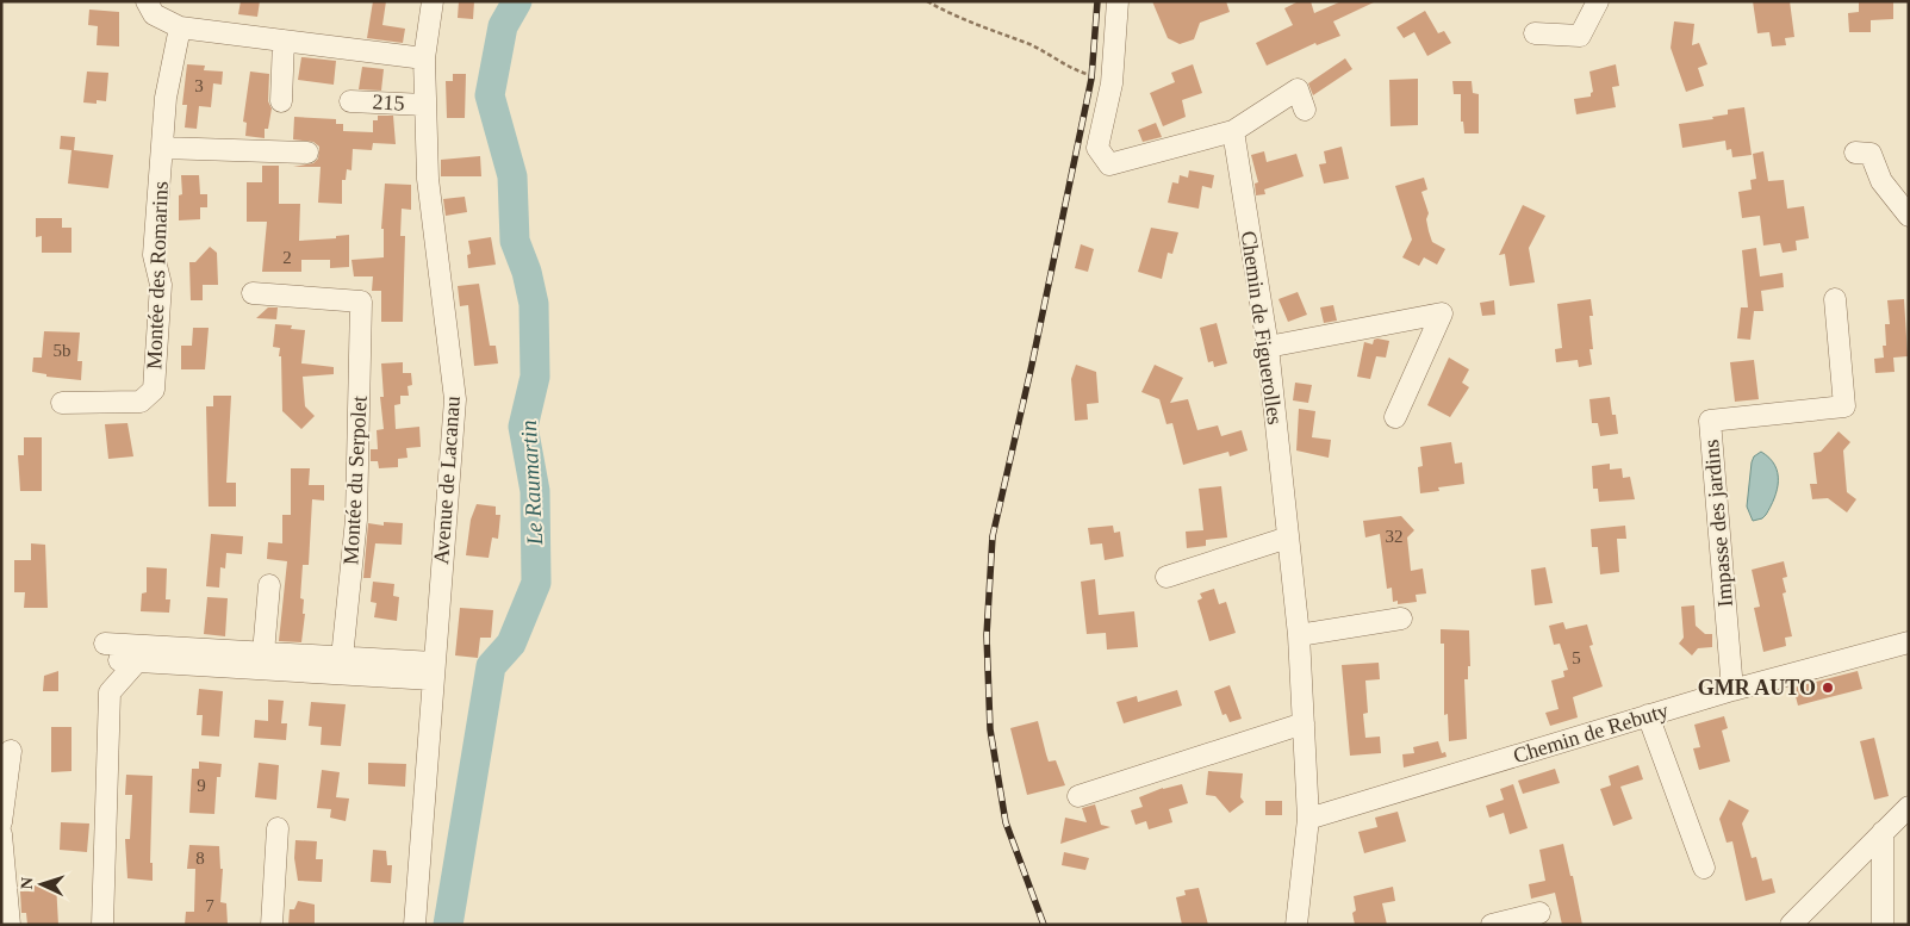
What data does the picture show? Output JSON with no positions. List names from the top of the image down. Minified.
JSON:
{"streets":{"street":["215","Montée des Romarins","Chemin de Figuerolles","Montée du Serpolet","Avenue de Lacanau","Impasse des jardins","Chemin de Rebuty"]},"crossings":[["215","Avenue de Lacanau"],["Chemin de Figuerolles","Chemin de Rebuty"],["Impasse des jardins","Chemin de Rebuty"]],"water":["Le Raumartin"],"places":["GMR AUTO"],"house_numbers":["3","2","5b","32","5","9","8","7"],"north":"left"}
